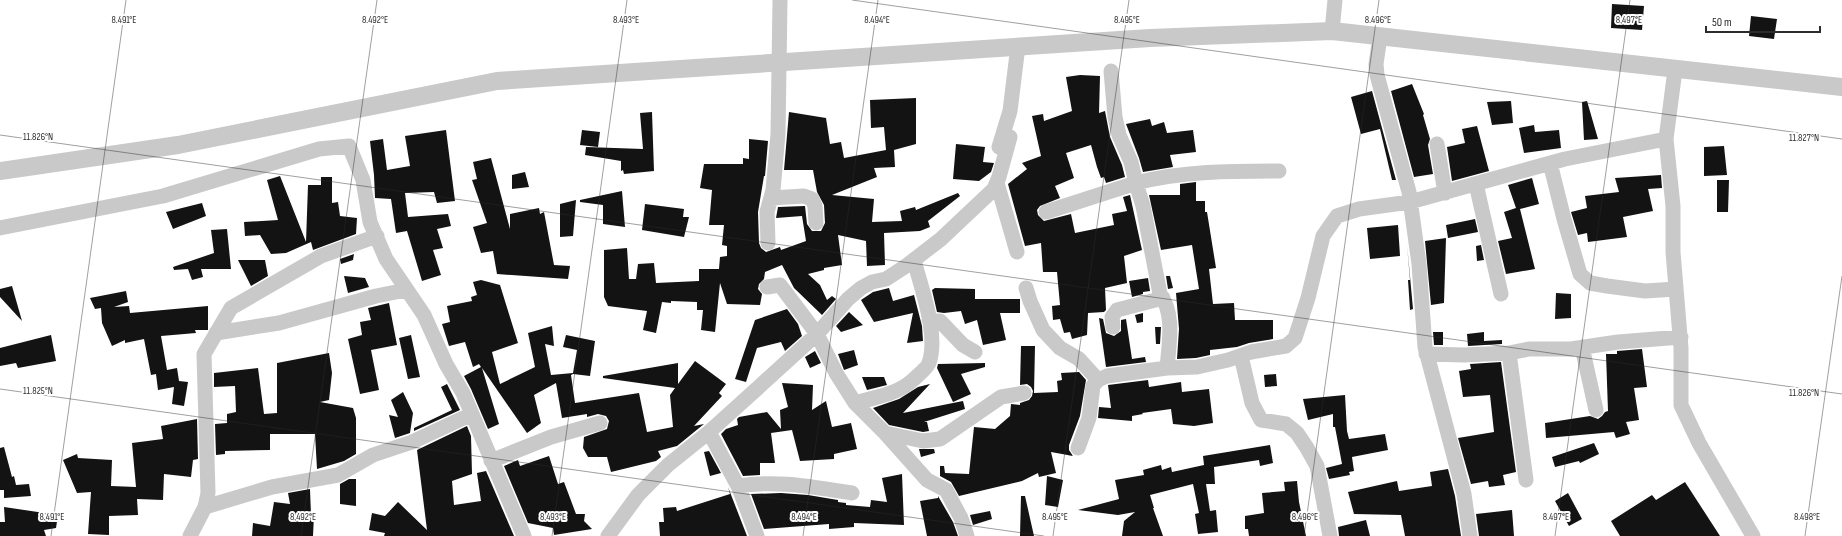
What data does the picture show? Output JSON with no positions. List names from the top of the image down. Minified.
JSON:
{"scale_bar":"50 m","coordinates":["8.491°E","8.492°E","8.493°E","8.494°E","8.495°E","8.496°E","8.497°E","11.826°N","11.827°N","11.825°N","8.498°E"]}
